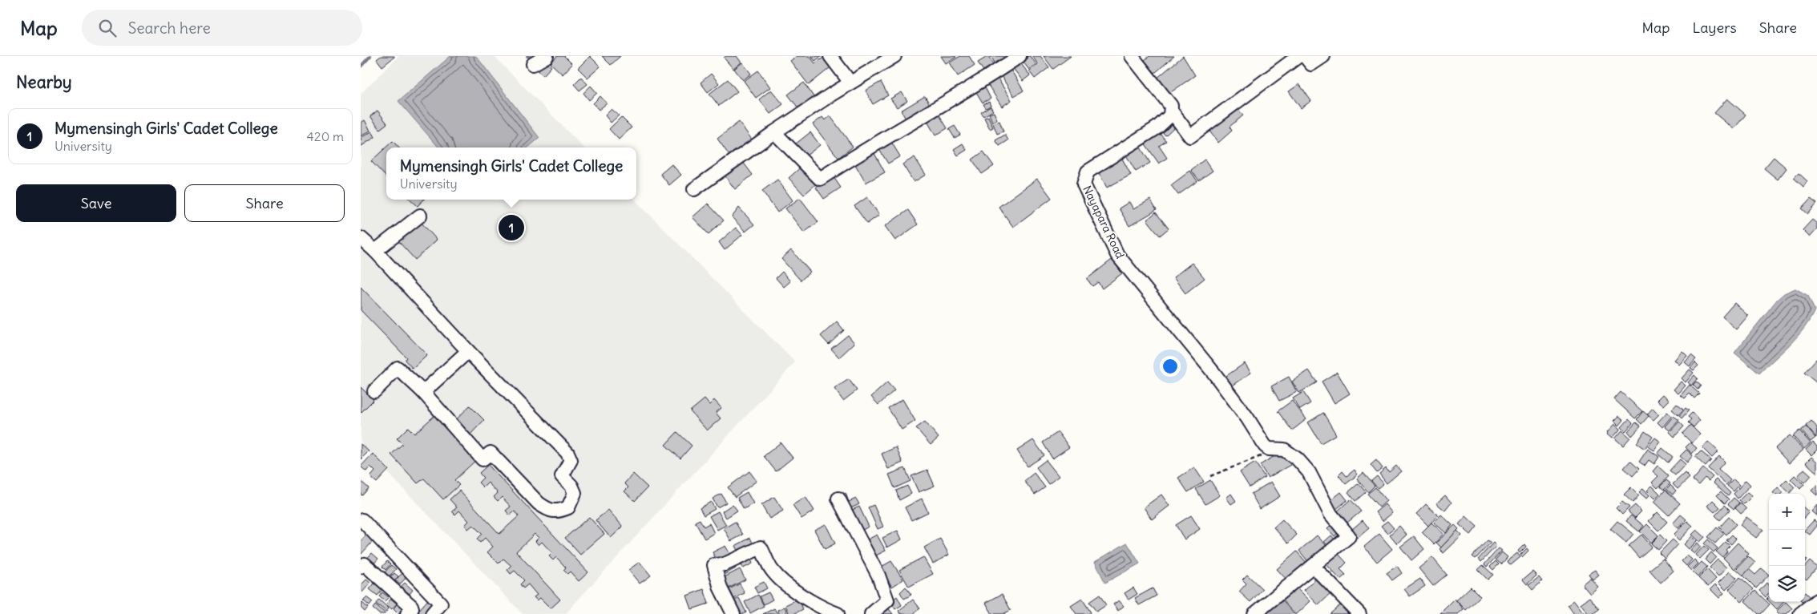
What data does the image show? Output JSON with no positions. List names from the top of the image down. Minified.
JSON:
{"streets":{"street":["Nayapara Road"]},"page":{"header":"Map","search":"Search here","nav":["Map","Layers","Share"],"heading":"Nearby","list":[{"mark":"1","name":"Mymensingh Girls' Cadet College","note":"University","value":"420 m"}],"popup":["Mymensingh Girls' Cadet College","University"],"buttons":["Save","Share"],"pins":"1","map_buttons":["+","−"]}}
